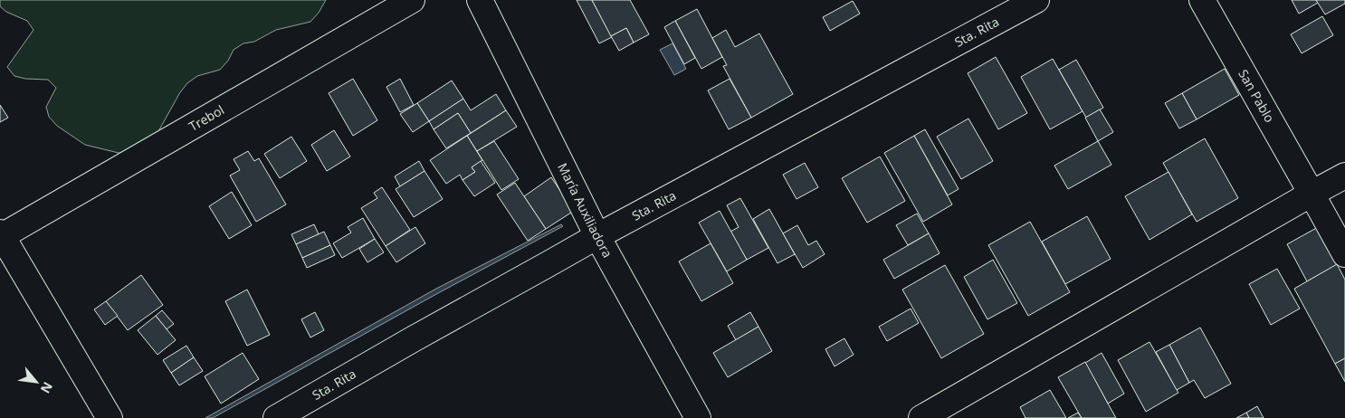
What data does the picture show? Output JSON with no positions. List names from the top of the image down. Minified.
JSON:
{"streets":{"street":["Sta. Rita","San Pablo","Trebol","María Auxiliadora"]},"crossings":[["Sta. Rita","María Auxiliadora"]],"north":"bottom right"}
